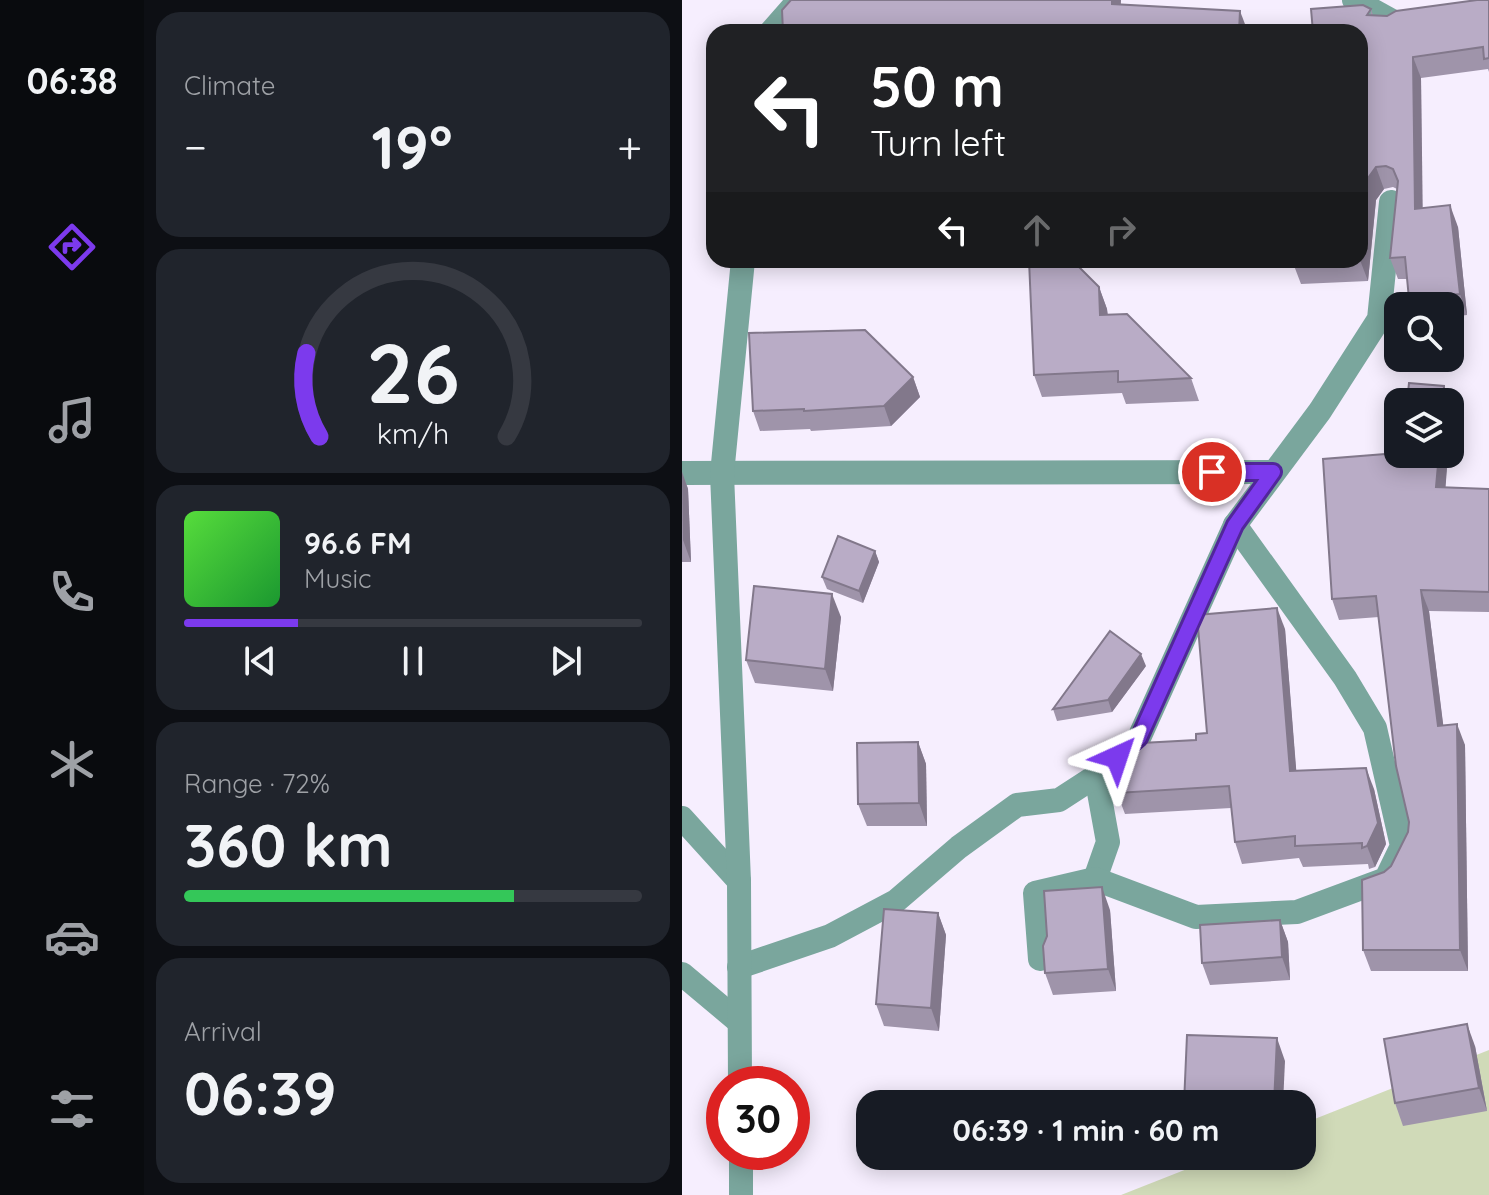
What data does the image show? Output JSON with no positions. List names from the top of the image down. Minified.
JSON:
{"page":{"tabs":"06:38","tile":["Climate",["Range · 72%","360 km"],["Arrival","06:39"]],"turn":["50 m","Turn left"],"heat":["−","19°","+"],"song":["96.6 FM","Music"],"limit":"30","trip":"06:39 · 1 min · 60 m","gauge":["26","km/h"]}}
